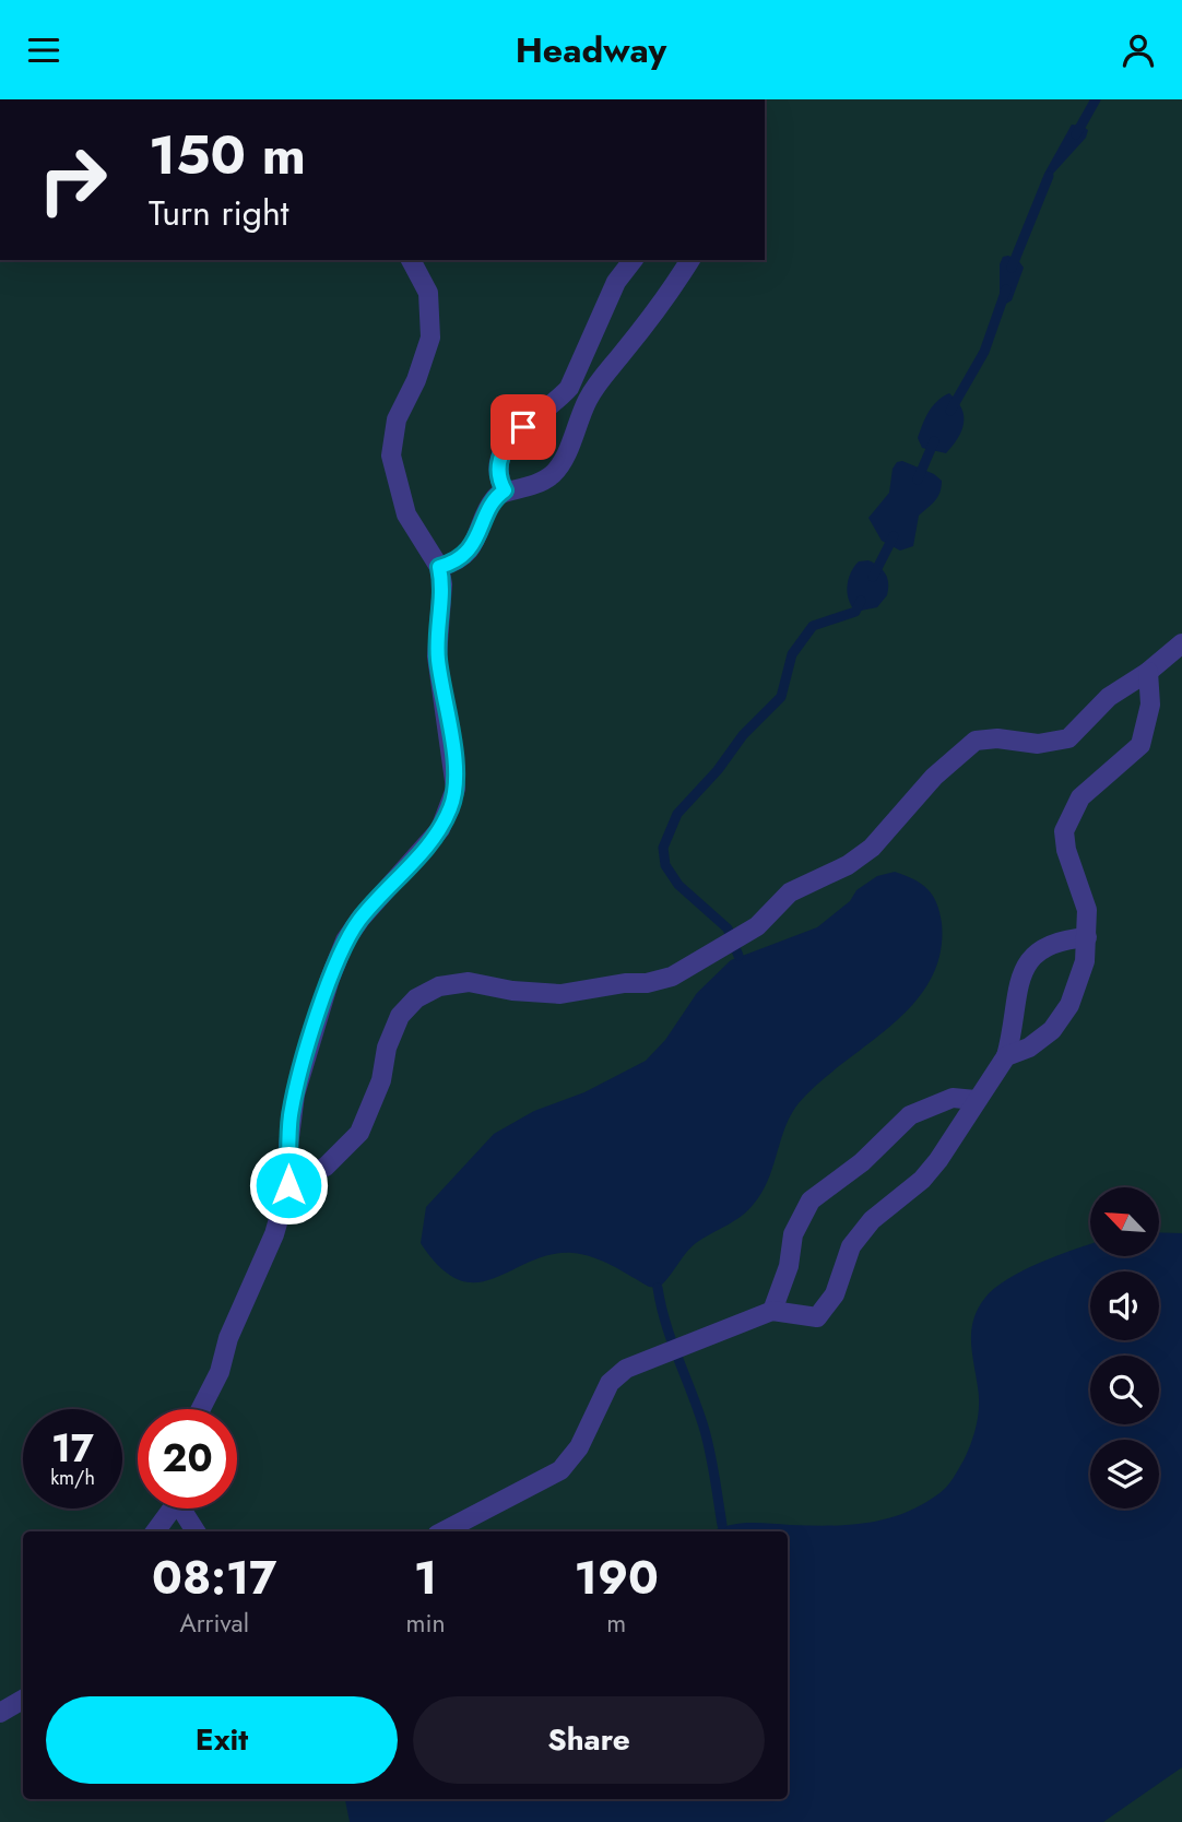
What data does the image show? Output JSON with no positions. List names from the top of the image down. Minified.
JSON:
{"north":"top left","page":{"header":"Headway","turn":["150 m","Turn right"],"speed":"17 km/h","limit":"20","eta":["08:17","Arrival","1","min","190","m"],"buttons":["Exit","Share"]}}
